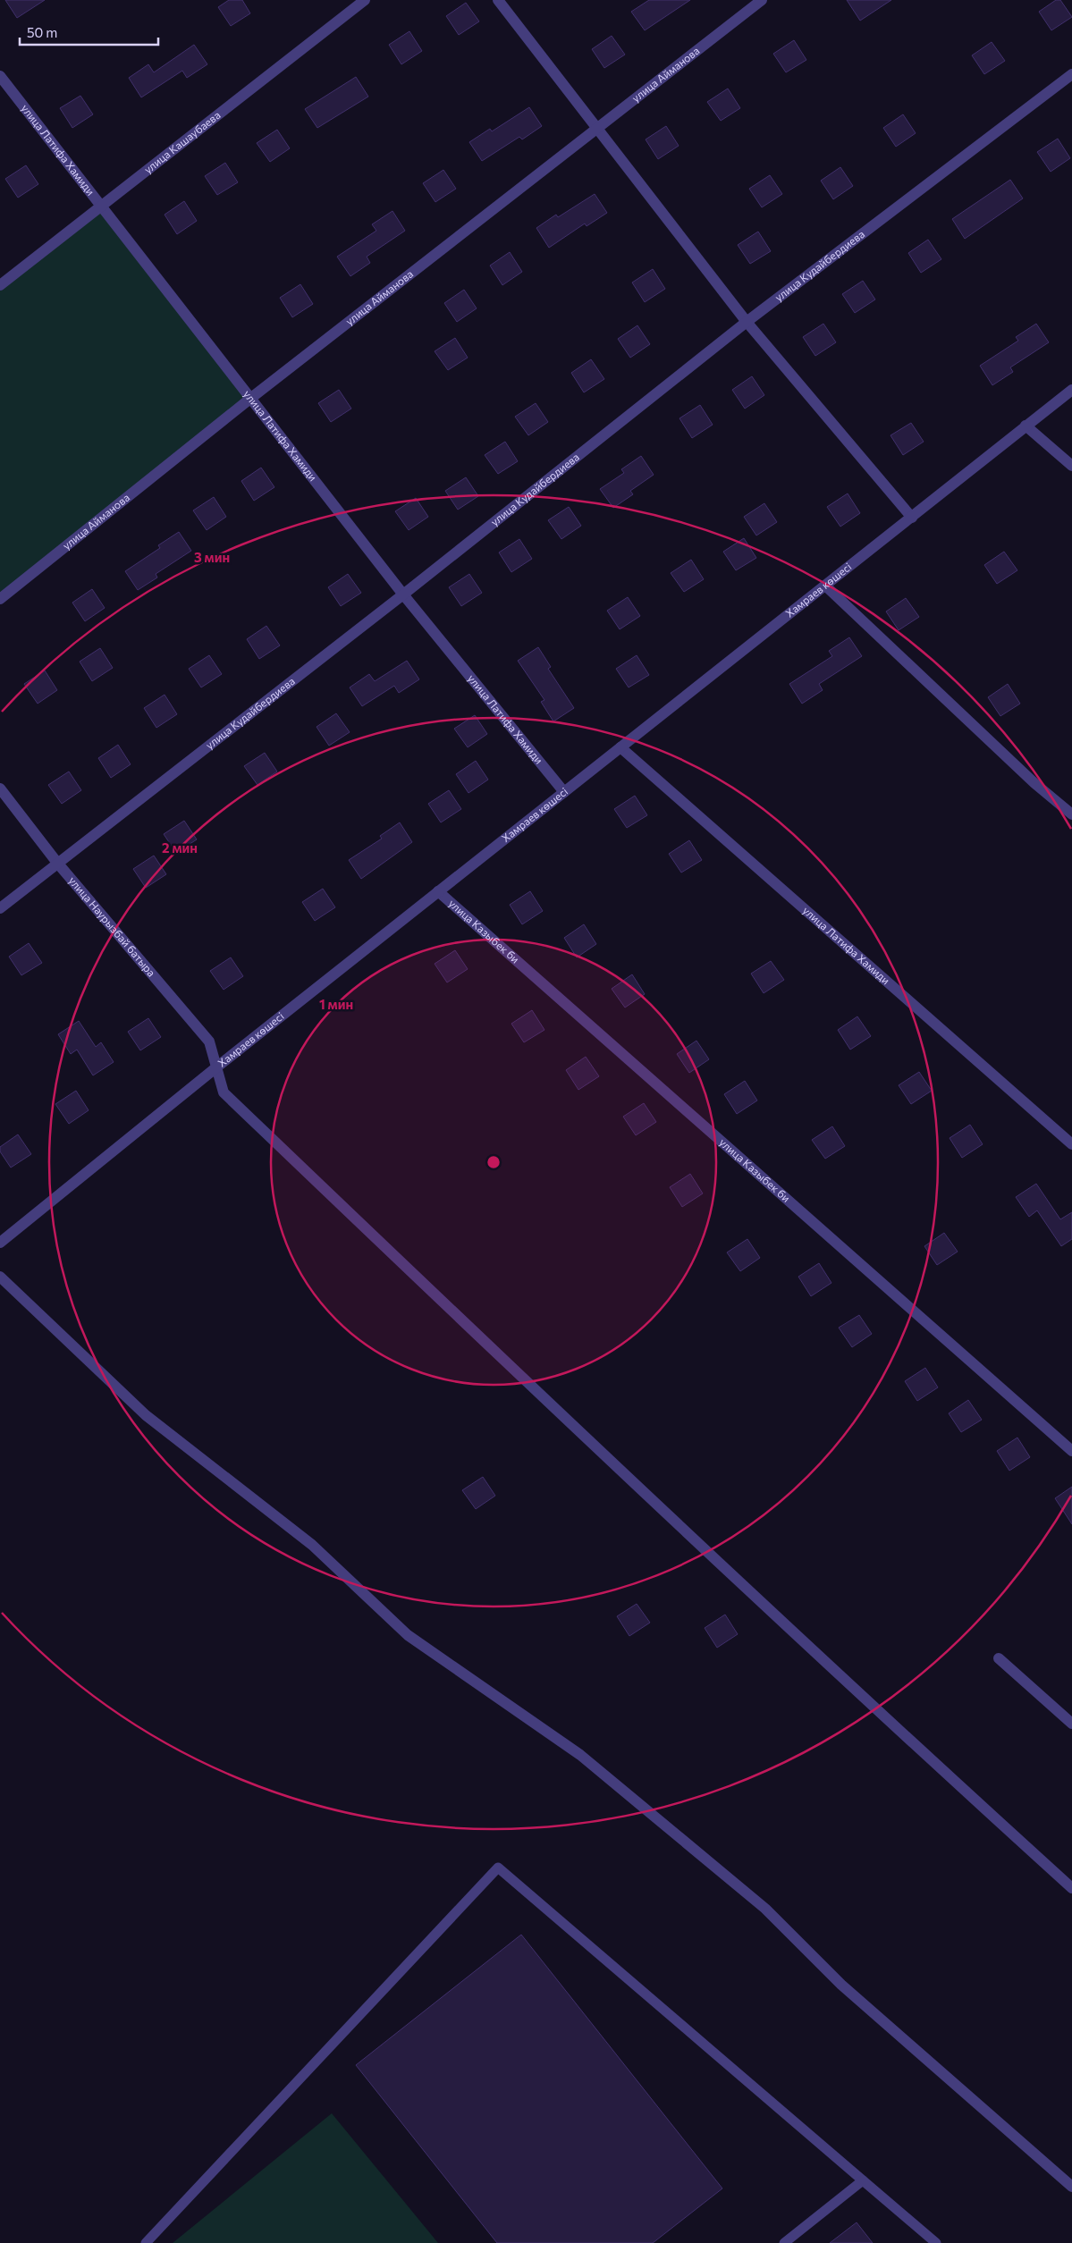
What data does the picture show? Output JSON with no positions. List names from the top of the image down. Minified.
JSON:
{"streets":{"street":["улица Айманова","улица Кашаубаева","улица Латифа Хамиди","улица Кудайбердиева","Хамраев көшесі","улица Наурызбай батыра","улица Казыбек би"]},"crossings":[["улица Айманова","улица Латифа Хамиди"],["улица Кашаубаева","улица Латифа Хамиди"],["улица Латифа Хамиди","улица Кудайбердиева"],["улица Латифа Хамиди","Хамраев көшесі"],["улица Кудайбердиева","улица Наурызбай батыра"],["Хамраев көшесі","улица Наурызбай батыра"],["Хамраев көшесі","улица Казыбек би"]],"scale_bar":"50 m","rings":["3 мин","2 мин","1 мин"]}
